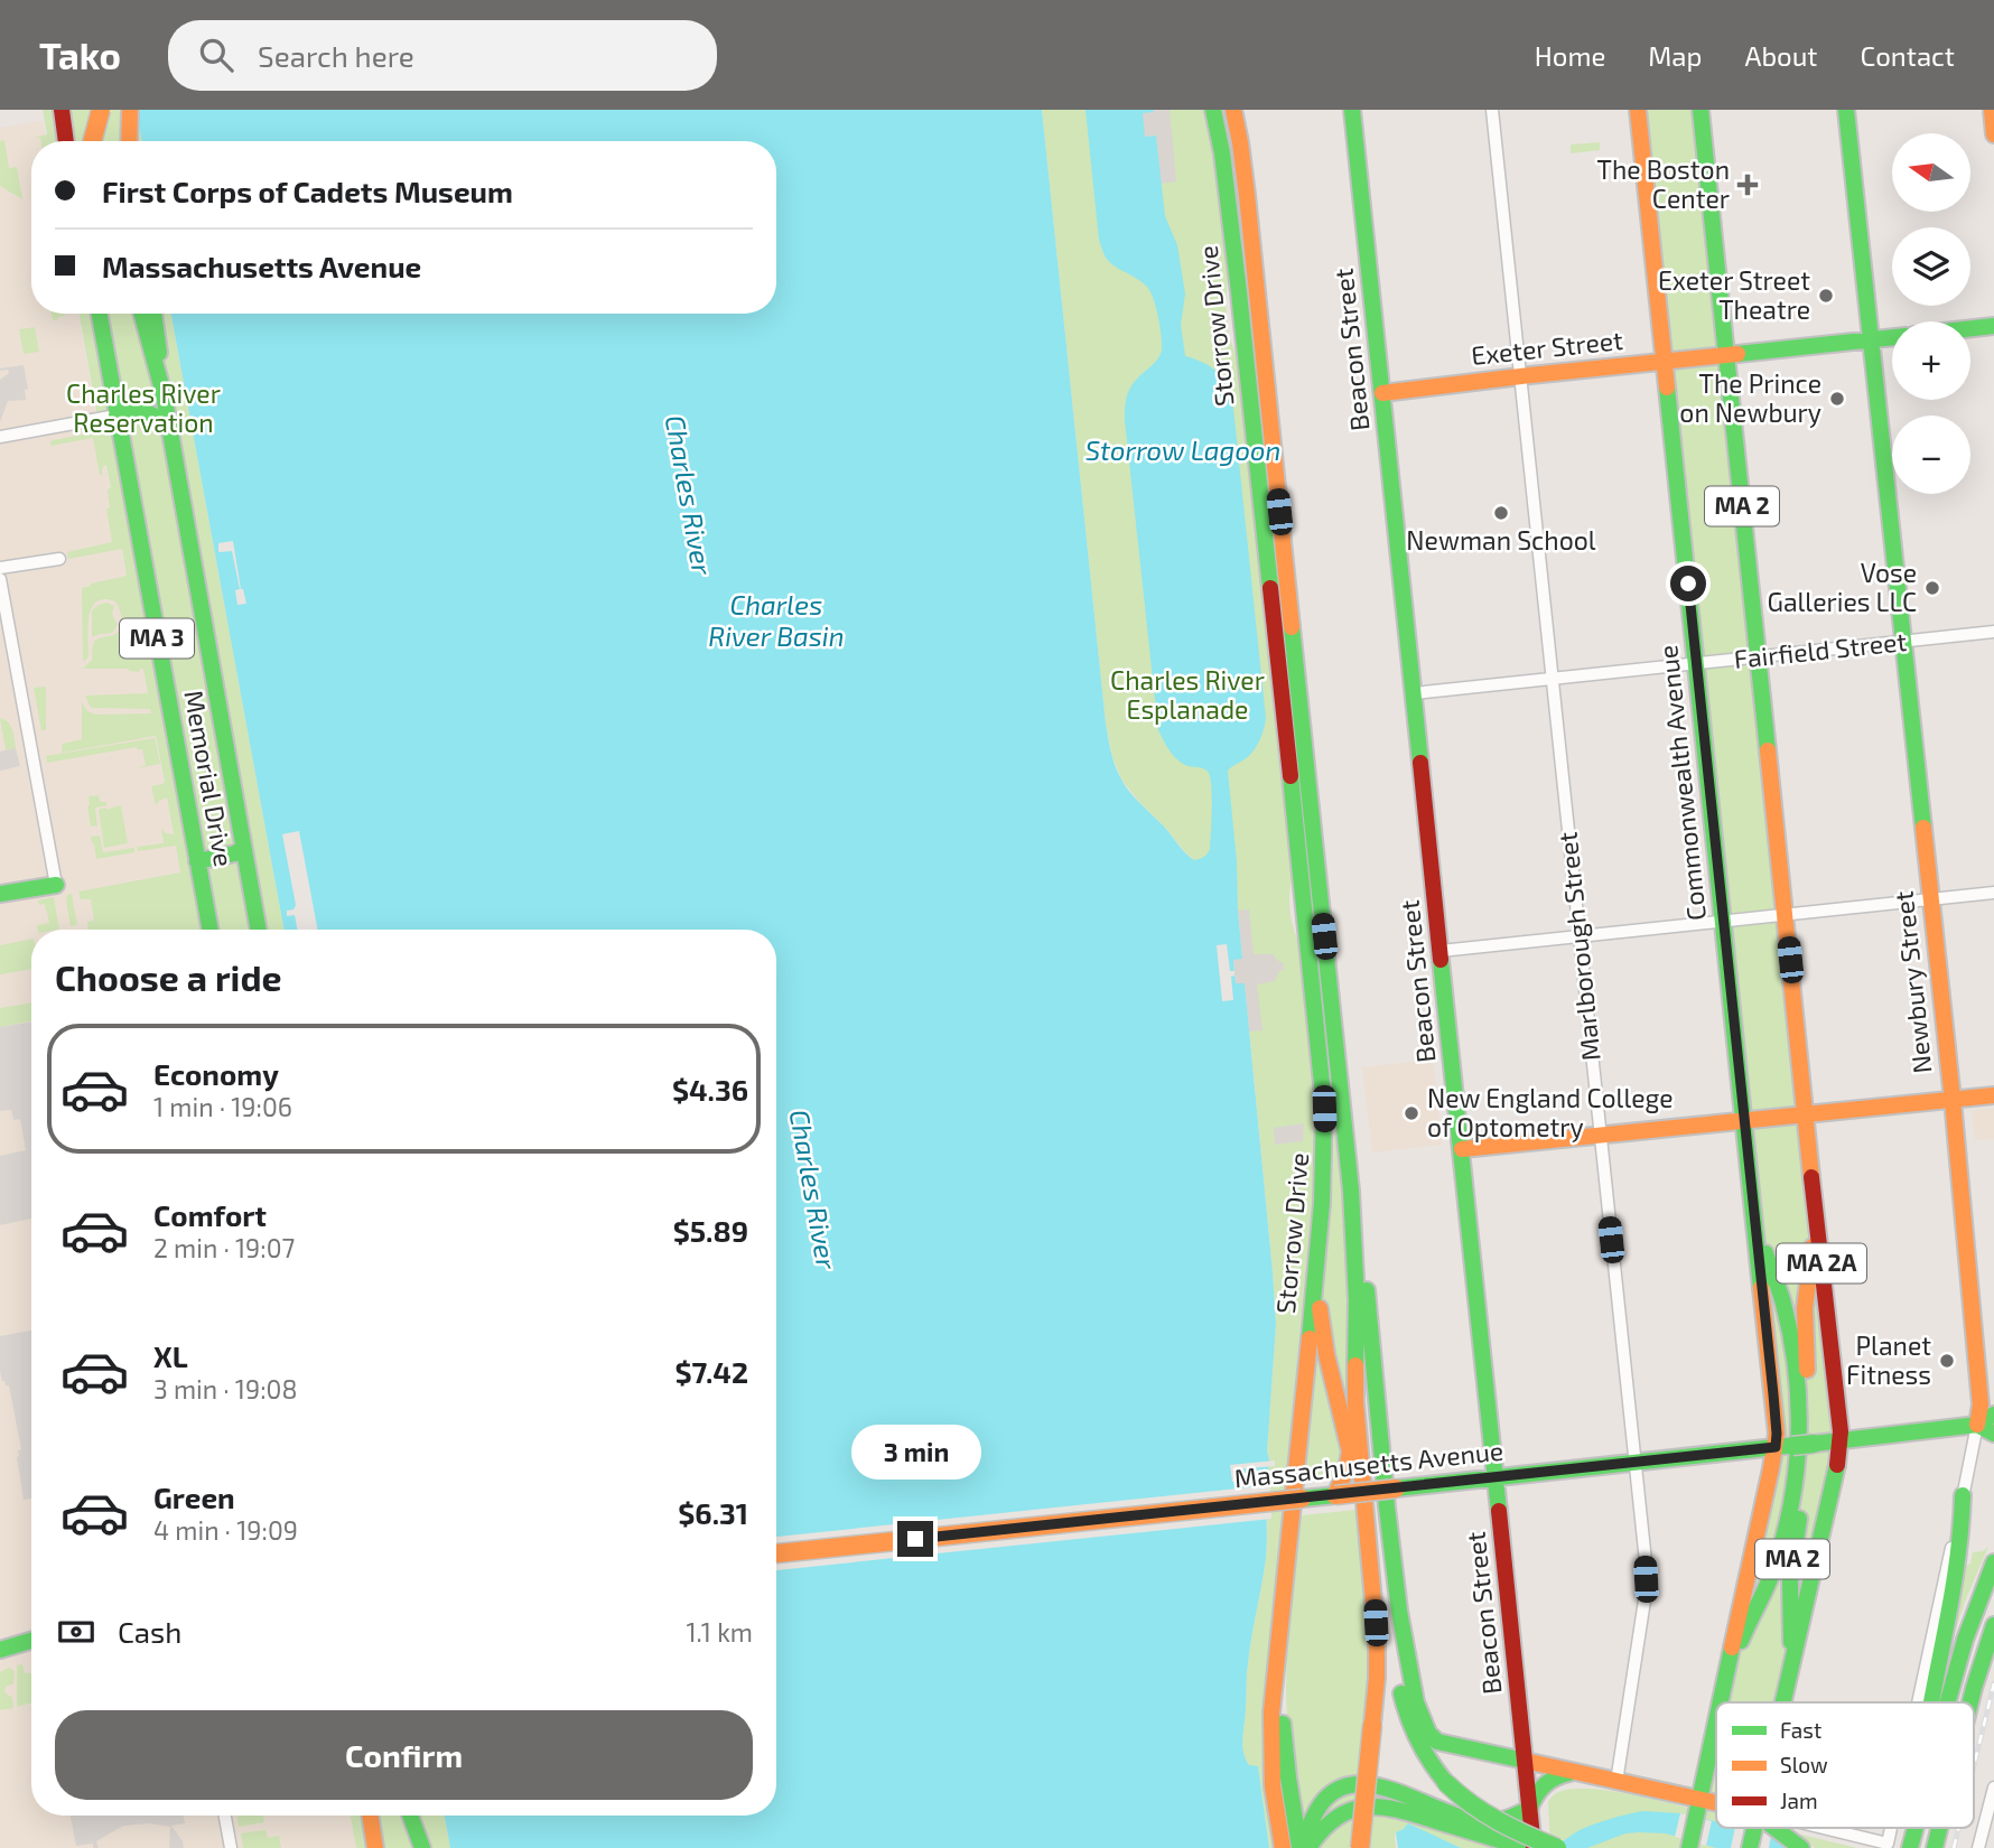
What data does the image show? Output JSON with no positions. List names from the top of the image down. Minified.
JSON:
{"streets":{"main road":["Storrow Drive","Exeter Street","Beacon Street","MA 2","MA 3","Memorial Drive","Commonwealth Avenue","Newbury Street","MA 2A","Massachusetts Avenue"],"street":["Fairfield Street","Marlborough Street"]},"crossings":[["Exeter Street","Beacon Street"],["Exeter Street","MA 2"],["Exeter Street","Commonwealth Avenue"],["Exeter Street","Marlborough Street"],["Exeter Street","Newbury Street"],["Beacon Street","Fairfield Street"],["Beacon Street","Massachusetts Avenue"],["MA 2","Fairfield Street"],["MA 2","MA 2A"],["Fairfield Street","Commonwealth Avenue"],["Fairfield Street","Marlborough Street"],["Fairfield Street","Newbury Street"],["Commonwealth Avenue","Massachusetts Avenue"],["Marlborough Street","Massachusetts Avenue"],["Newbury Street","Massachusetts Avenue"],["MA 2A","Massachusetts Avenue"]],"water":["Storrow Lagoon","Charles River","Charles River Basin"],"parks":["Charles River Reservation","Charles River Esplanade"],"places":{"health":["The Boston Center"],"other":["Exeter Street Theatre","The Prince on Newbury","Newman School","Vose Galleries LLC","New England College of Optometry","Planet Fitness"]},"legend":["Fast","Slow","Jam"],"north":"left","page":{"header":"Tako","search":"Search here","nav":["Home","Map","About","Contact"],"map_buttons":["+","−"],"banner":["First Corps of Cadets Museum","Massachusetts Avenue"],"heading":"Choose a ride","list":[{"name":"Economy","note":"1 min · 19:06","value":"$4.36"},{"name":"Comfort","note":"2 min · 19:07","value":"$5.89"},{"name":"XL","note":"3 min · 19:08","value":"$7.42"},{"name":"Green","note":"4 min · 19:09","value":"$6.31"}],"bubble":"3 min","pay":["Cash","1.1 km"],"buttons":"Confirm"}}
